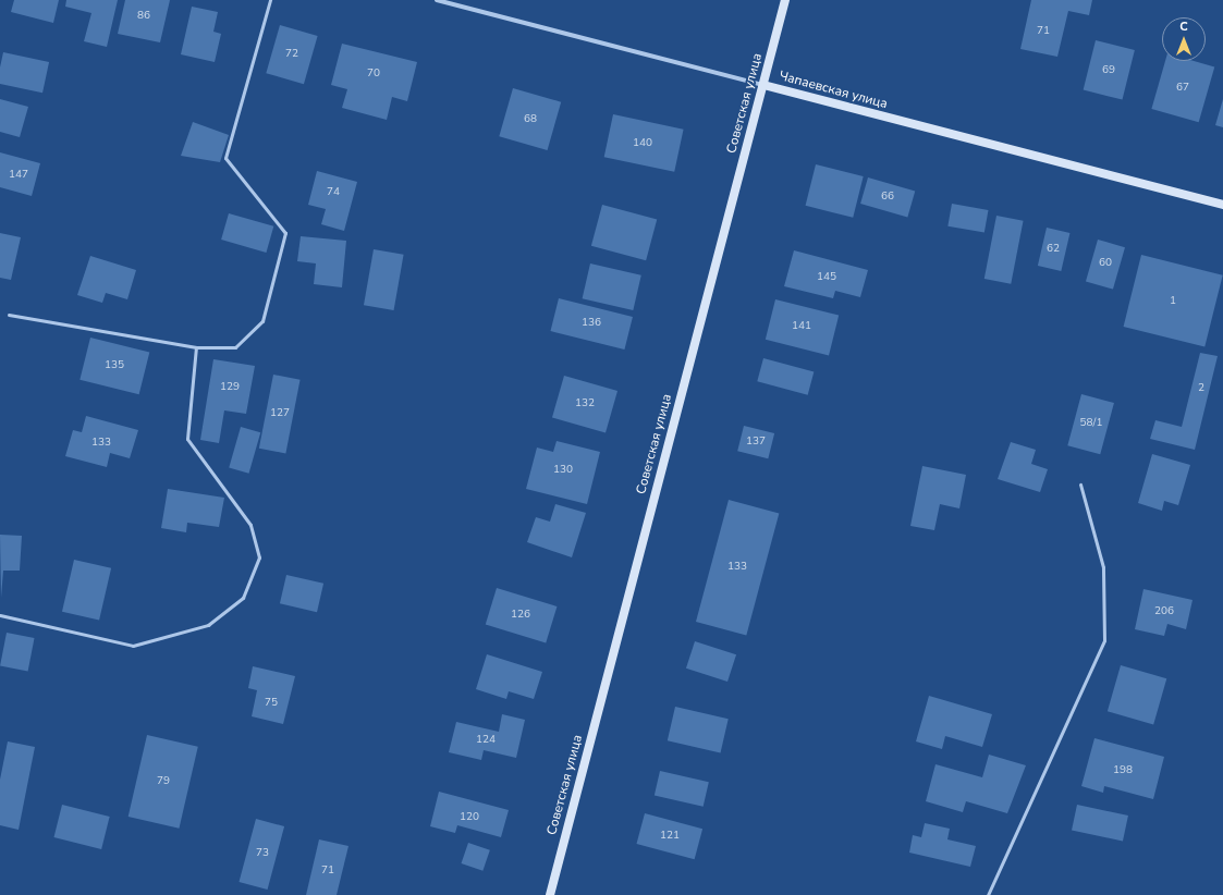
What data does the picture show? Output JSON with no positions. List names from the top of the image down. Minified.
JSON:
{"streets":{"main road":["Чапаевская улица","Советская улица"]},"crossings":[["Чапаевская улица","Советская улица"]],"house_numbers":["86","71","72","69","70","67","68","140","147","74","66","62","60","145","1","136","141","135","129","2","132","127","58/1","137","133","130","133","206","126","75","124","198","79","120","121","73","71"],"north":"top"}
